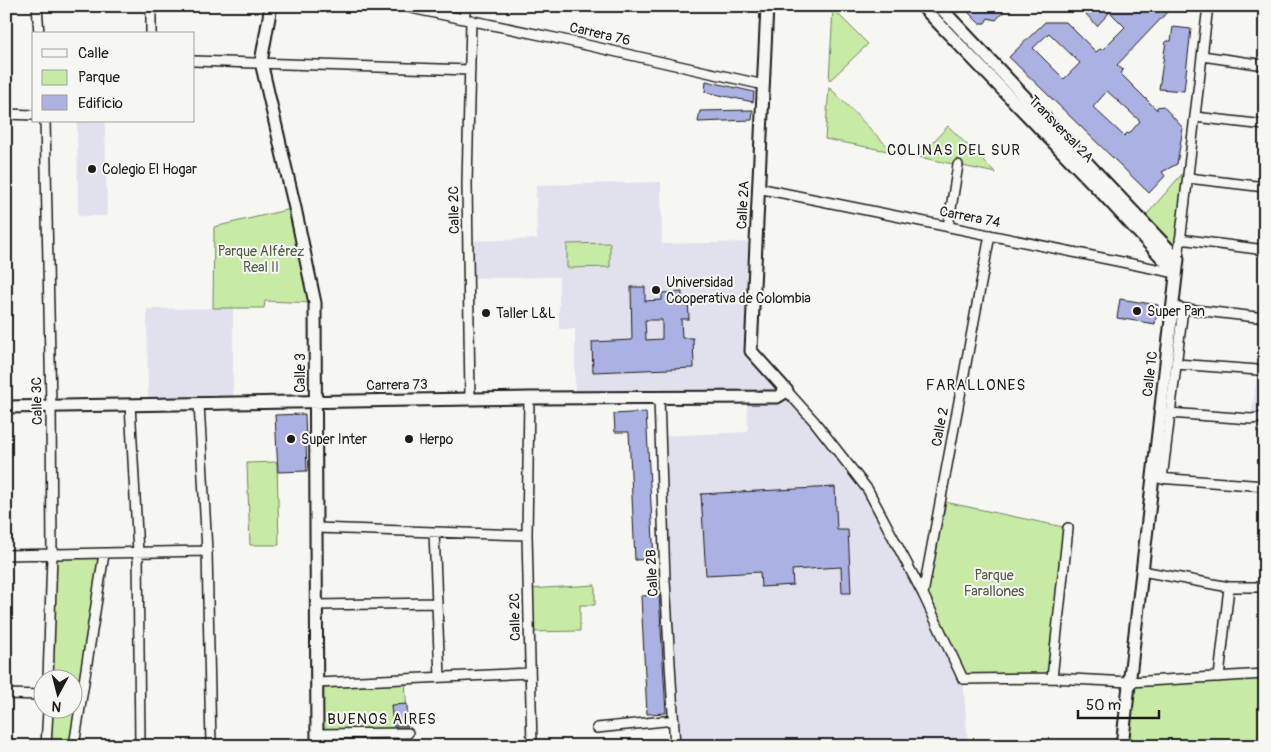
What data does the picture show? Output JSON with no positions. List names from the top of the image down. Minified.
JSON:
{"streets":{"street":["Carrera 76","Transversal 2A","Calle 2A","Calle 2C","Carrera 74","Calle 3","Calle 1C","Carrera 73","Calle 3C","Calle 2","Calle 2B"]},"crossings":[["Carrera 76","Calle 2A"],["Carrera 76","Calle 2C"],["Transversal 2A","Carrera 74"],["Transversal 2A","Calle 1C"],["Calle 2A","Carrera 74"],["Calle 2A","Carrera 73"],["Calle 2C","Carrera 73"],["Carrera 74","Calle 1C"],["Carrera 74","Calle 2"],["Calle 3","Carrera 73"],["Carrera 73","Calle 3C"],["Carrera 73","Calle 2B"]],"districts":["COLINAS DEL SUR","FARALLONES","BUENOS AIRES"],"parks":["Parque Alférez Real II","Parque Farallones"],"places":["Colegio El Hogar","Universidad Cooperativa de Colombia","Super Pan","Taller L&L","Super Inter","Herpo"],"legend":["Calle","Parque","Edificio"],"scale_bar":"50 m","north":"bottom"}
